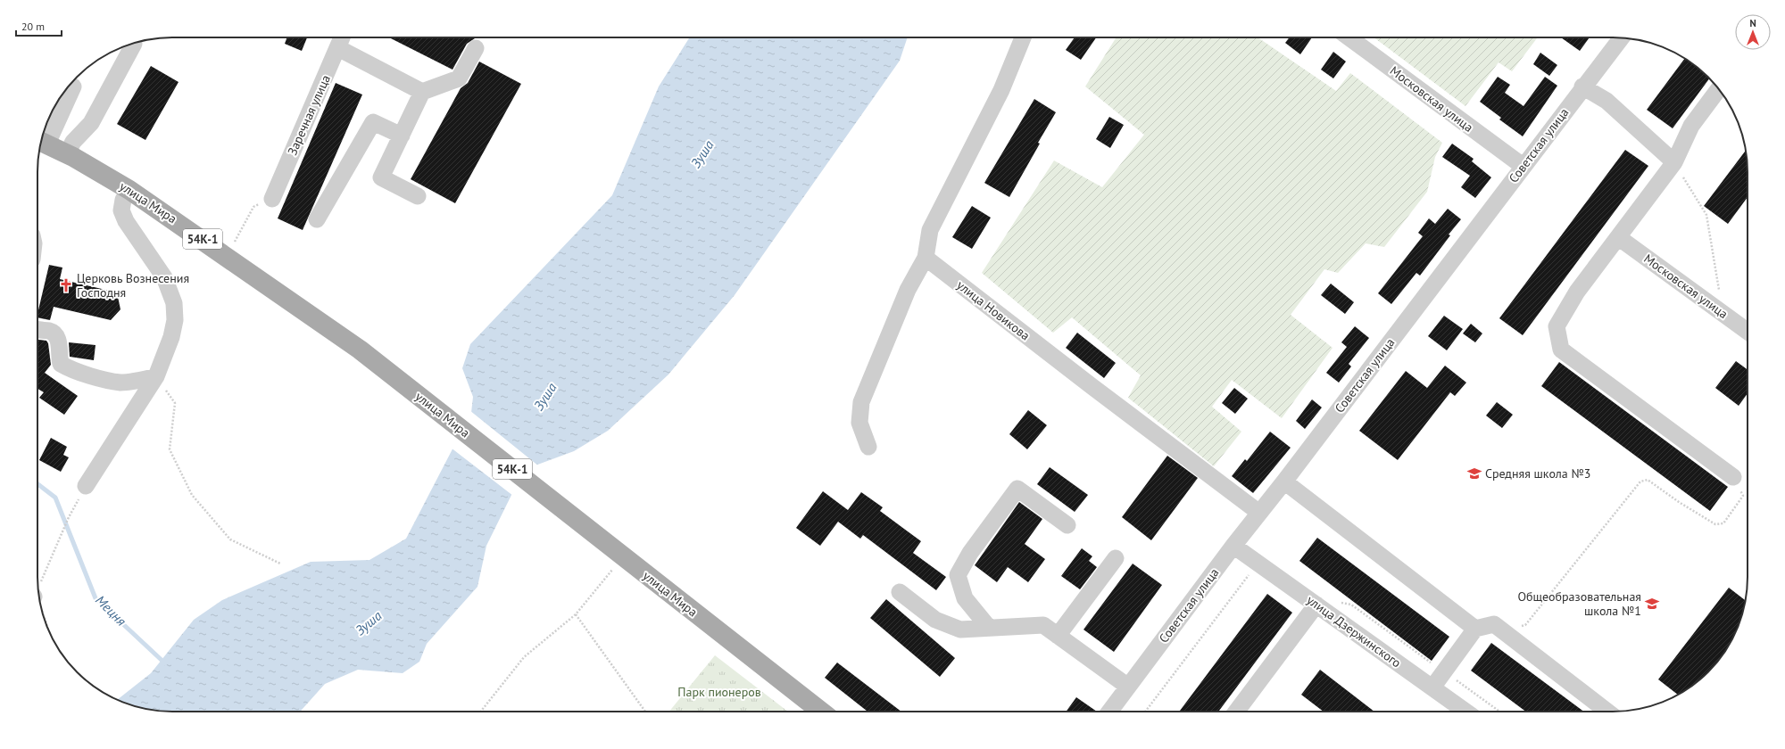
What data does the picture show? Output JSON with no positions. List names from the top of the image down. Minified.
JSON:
{"streets":{"main road":["улица Мира","54К-1"],"street":["Московская улица","Заречная улица","Советская улица","улица Новикова","улица Дзержинского"]},"crossings":[["Московская улица","Советская улица"],["Советская улица","улица Новикова"],["Советская улица","улица Дзержинского"]],"water":["Зуша","Мецня"],"parks":["Парк пионеров"],"places":{"church":["Церковь Вознесения Господня"],"school or university":["Средняя школа №3","Общеобразовательная школа №1"]},"scale_bar":"20 m","north":"top"}
